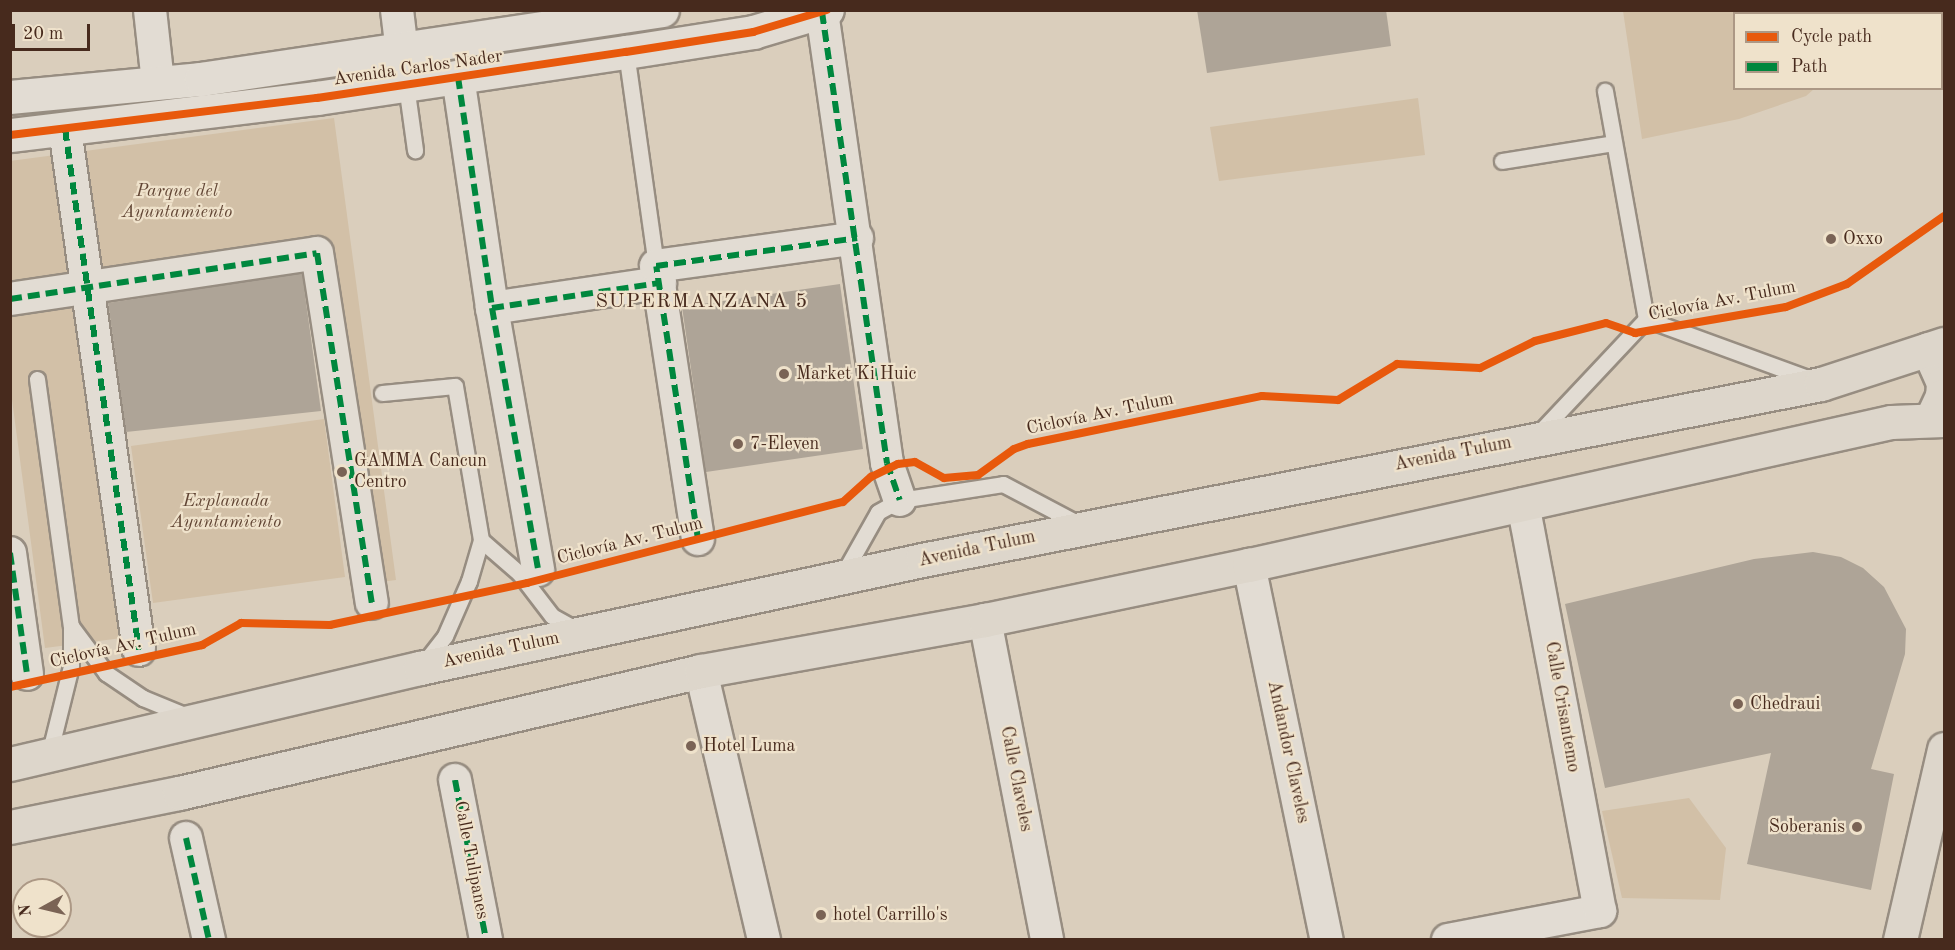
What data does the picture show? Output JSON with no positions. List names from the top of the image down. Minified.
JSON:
{"streets":{"main road":["Avenida Tulum"],"street":["Avenida Carlos Nader","Calle Crisantemo","Andandor Claveles","Calle Claveles","Calle Tulipanes"],"cycle path":["Ciclovía Av. Tulum"]},"districts":["SUPERMANZANA 5"],"parks":["Parque del Ayuntamiento","Explanada Ayuntamiento"],"places":["Oxxo","Market Ki Huic","7-Eleven","GAMMA Cancun Centro","Chedraui","Hotel Luma","Soberanis","hotel Carrillo's"],"legend":["Cycle path","Path"],"scale_bar":"20 m","north":"left"}
